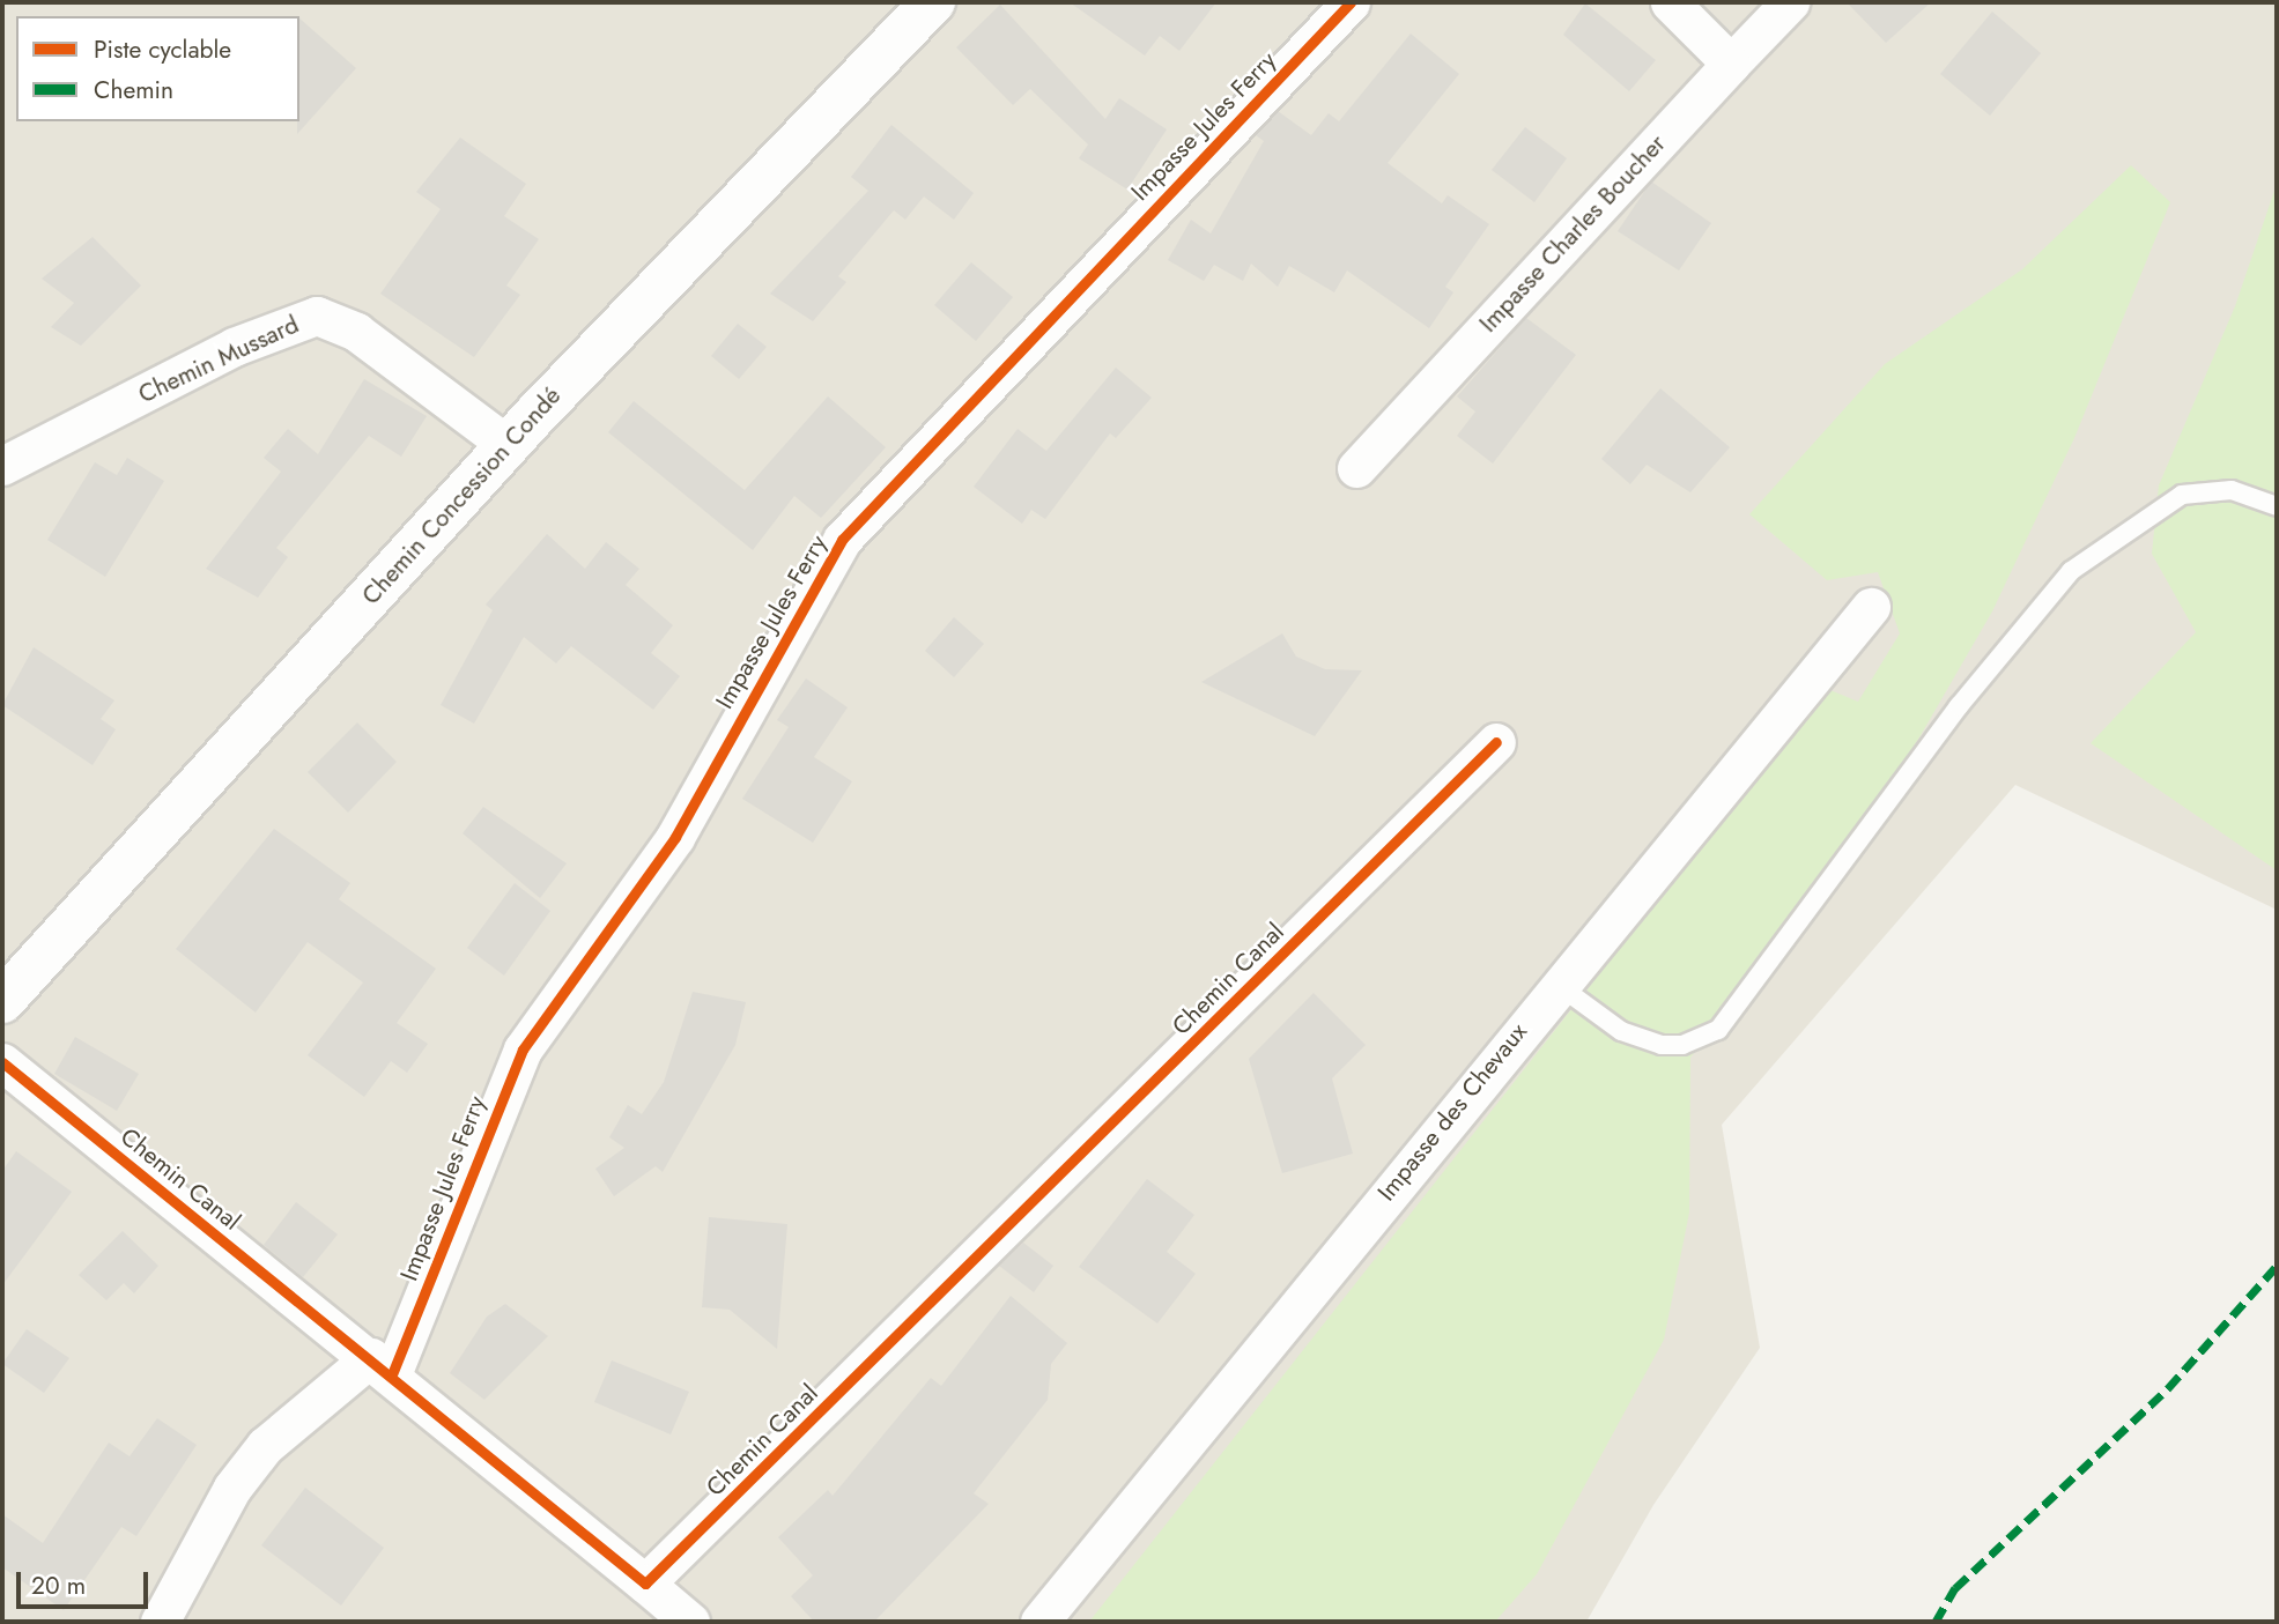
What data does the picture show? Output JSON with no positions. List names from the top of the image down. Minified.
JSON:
{"streets":{"street":["Impasse Jules Ferry","Impasse Charles Boucher","Chemin Mussard","Chemin Concession Condé","Chemin Canal","Impasse des Chevaux"]},"crossings":[["Impasse Jules Ferry","Chemin Canal"],["Chemin Mussard","Chemin Concession Condé"]],"legend":["Piste cyclable","Chemin"],"scale_bar":"20 m"}
